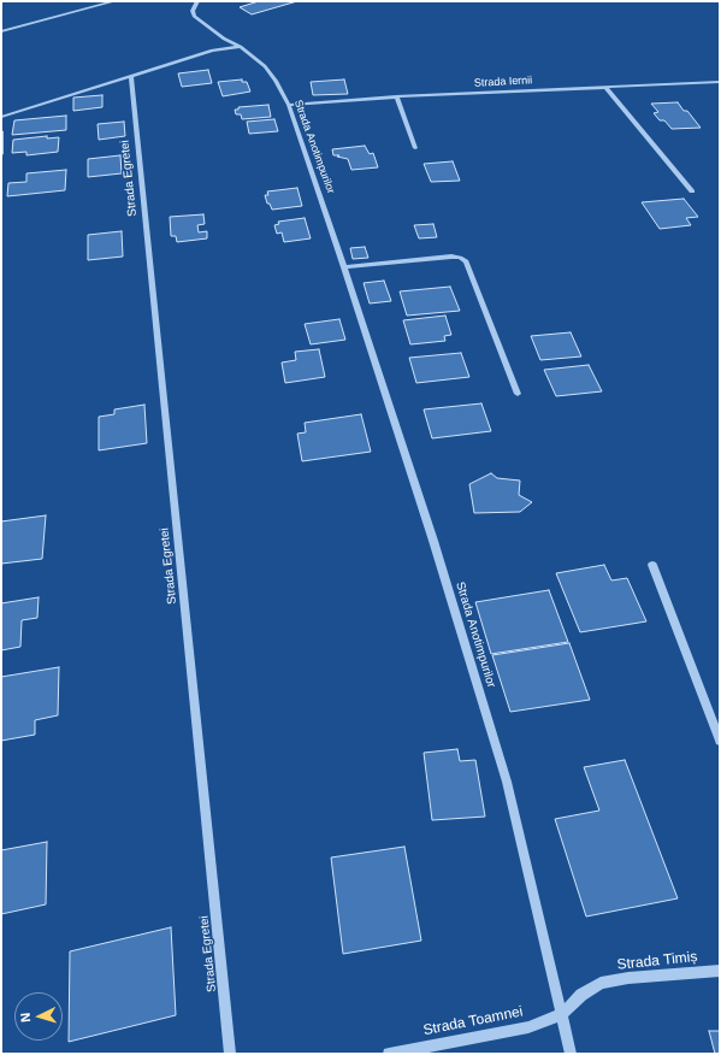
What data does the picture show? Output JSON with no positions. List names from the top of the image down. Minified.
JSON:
{"streets":{"street":["Strada Iernii","Strada Anotimpurilor","Strada Egretei","Strada Timiș","Strada Toamnei"]},"crossings":[["Strada Iernii","Strada Anotimpurilor"],["Strada Anotimpurilor","Strada Timiș"],["Strada Anotimpurilor","Strada Toamnei"],["Strada Timiș","Strada Toamnei"]],"north":"left"}
